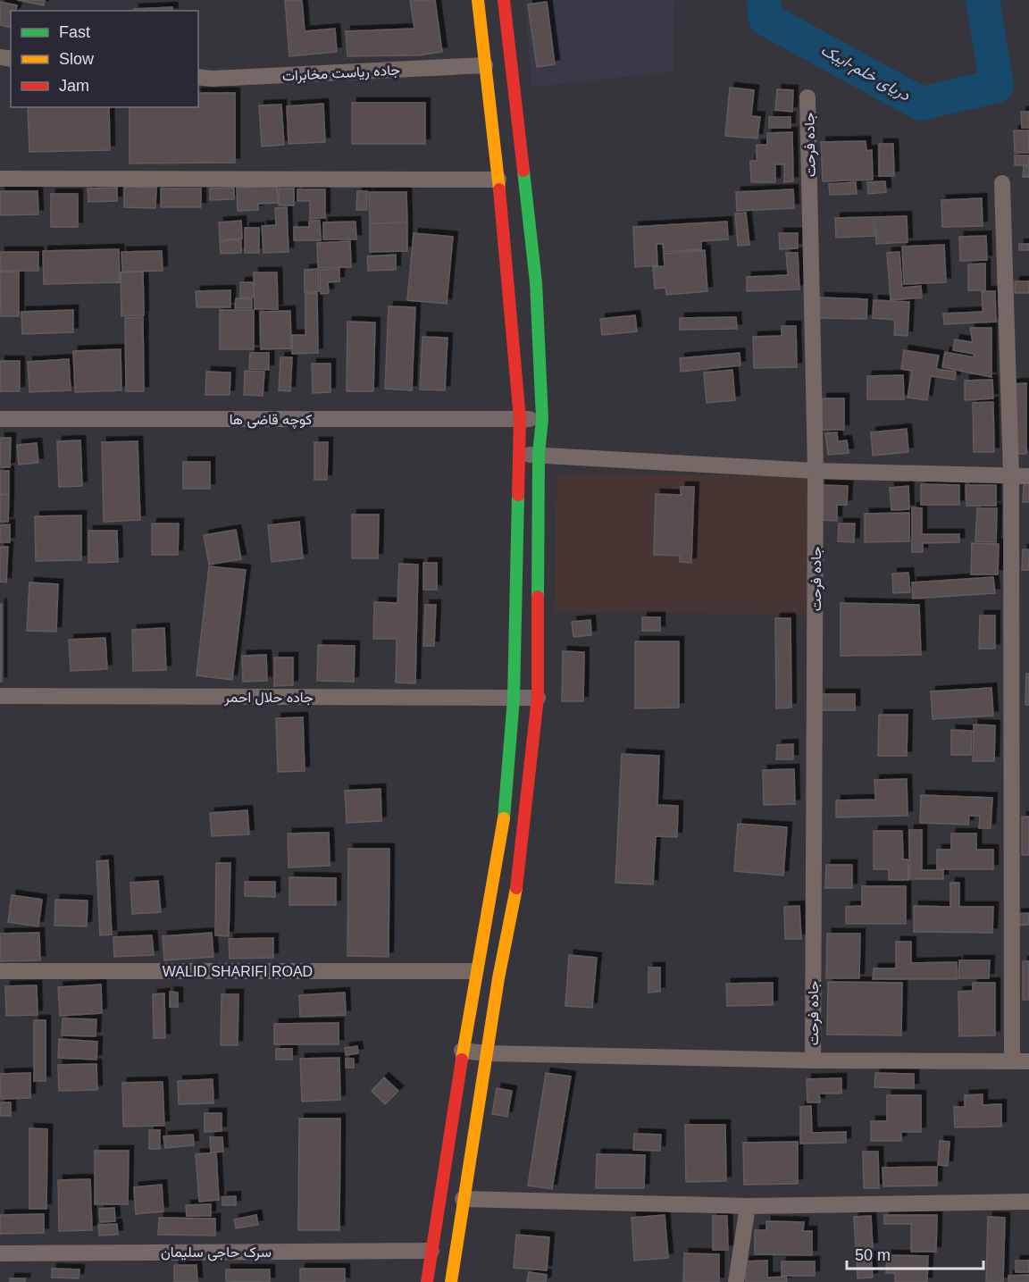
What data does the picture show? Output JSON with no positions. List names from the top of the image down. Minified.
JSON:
{"streets":{"street":["جاده ریاست مخابرات","جاده فرحت","کوچه قاضی ها","جاده حلال احمر","WALID SHARIFI ROAD","سرک حاجی سلیمان"]},"water":["دریای خلم-ایبک"],"legend":["Fast","Slow","Jam"],"scale_bar":"50 m"}
